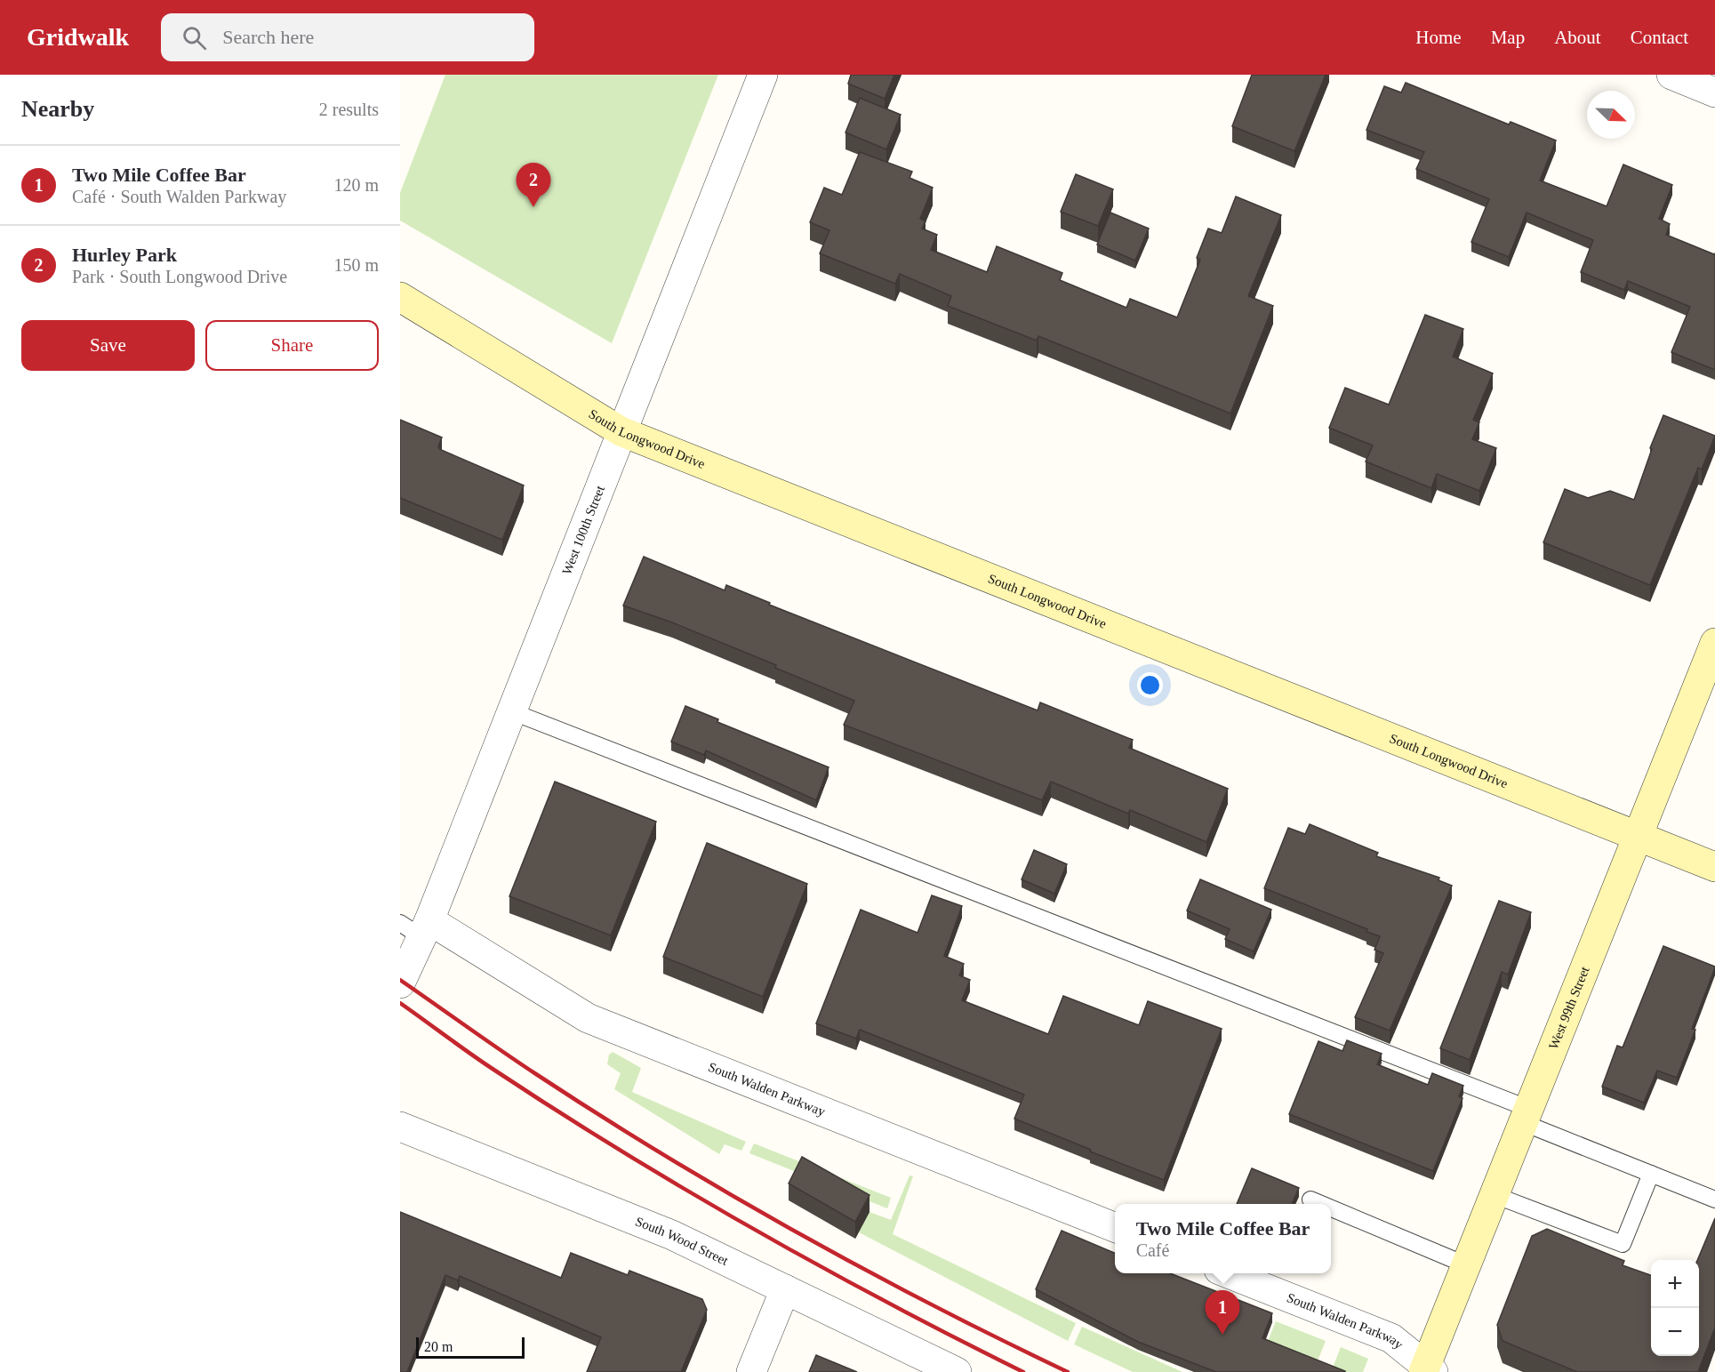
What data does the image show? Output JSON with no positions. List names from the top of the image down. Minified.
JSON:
{"streets":{"street":["South Longwood Drive","West 100th Street","West 99th Street","South Walden Parkway","South Wood Street"]},"crossings":[["South Longwood Drive","West 100th Street"],["South Longwood Drive","West 99th Street"],["West 100th Street","South Walden Parkway"],["West 99th Street","South Walden Parkway"]],"scale_bar":"20 m","north":"bottom right","page":{"header":"Gridwalk","search":"Search here","nav":["Home","Map","About","Contact"],"heading":["Nearby","2 results"],"list":[{"mark":"1","name":"Two Mile Coffee Bar","note":"Café · South Walden Parkway","value":"120 m"},{"mark":"2","name":"Hurley Park","note":"Park · South Longwood Drive","value":"150 m"}],"pins":["2","1"],"buttons":["Save","Share"],"popup":["Two Mile Coffee Bar","Café"],"map_buttons":["+","−"],"scale":"20 m"}}
